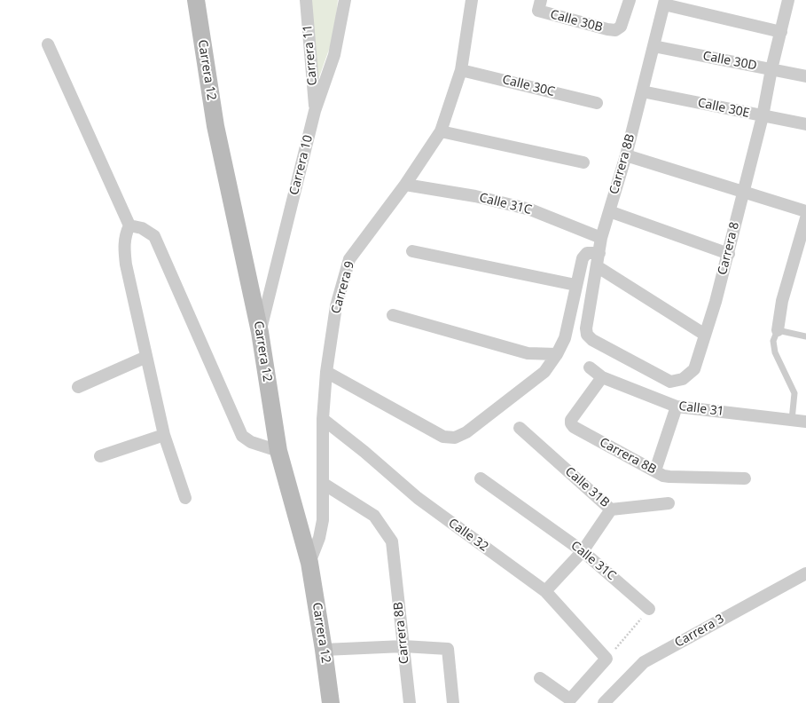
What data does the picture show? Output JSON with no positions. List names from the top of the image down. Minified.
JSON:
{"streets":{"street":["Calle 30B","Carrera 11","Calle 30D","Carrera 12","Calle 30C","Calle 30E","Carrera 8B","Carrera 10","Calle 31C","Carrera 8","Carrera 9","Calle 31","Calle 31B","Calle 32","Carrera 3"]},"crossings":[["Carrera 11","Carrera 10"],["Calle 30D","Carrera 8B"],["Calle 30D","Carrera 8"],["Carrera 12","Carrera 10"],["Carrera 12","Carrera 9"],["Calle 30C","Carrera 9"],["Calle 30E","Carrera 8B"],["Calle 30E","Carrera 8"],["Carrera 8B","Calle 31C"],["Carrera 8B","Carrera 8"],["Carrera 8B","Carrera 9"],["Carrera 8B","Calle 31"],["Calle 31C","Carrera 9"],["Carrera 9","Calle 32"]]}
